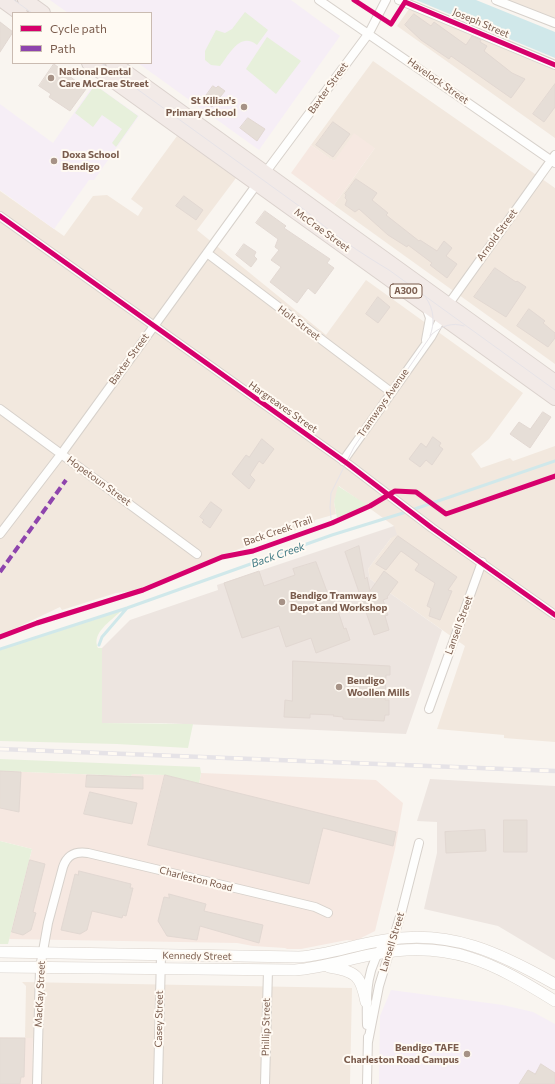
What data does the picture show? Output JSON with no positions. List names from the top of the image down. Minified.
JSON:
{"streets":{"highway":["McCrae Street","A300"],"street":["Joseph Street","Havelock Street","Baxter Street","Arnold Street","Holt Street","Tramways Avenue","Hargreaves Street","Hopetoun Street","Lansell Street","Charleston Road","Kennedy Street","MacKay Street","Casey Street","Phillip Street"],"cycle path":["Back Creek Trail"]},"crossings":[["Havelock Street","Baxter Street"],["Havelock Street","Arnold Street"],["Baxter Street","McCrae Street"],["Baxter Street","Holt Street"],["Baxter Street","Hargreaves Street"],["Baxter Street","Hopetoun Street"],["McCrae Street","Arnold Street"],["McCrae Street","Tramways Avenue"],["Arnold Street","Tramways Avenue"],["Holt Street","Tramways Avenue"],["Tramways Avenue","Hargreaves Street"],["Hargreaves Street","Lansell Street"],["Lansell Street","Kennedy Street"],["Charleston Road","MacKay Street"],["Kennedy Street","MacKay Street"],["Kennedy Street","Casey Street"],["Kennedy Street","Phillip Street"]],"water":["Back Creek"],"places":["National Dental Care McCrae Street","St Kilian's Primary School","Doxa School Bendigo","Bendigo Tramways Depot and Workshop","Bendigo Woollen Mills","Bendigo TAFE Charleston Road Campus"],"legend":["Cycle path","Path"]}
